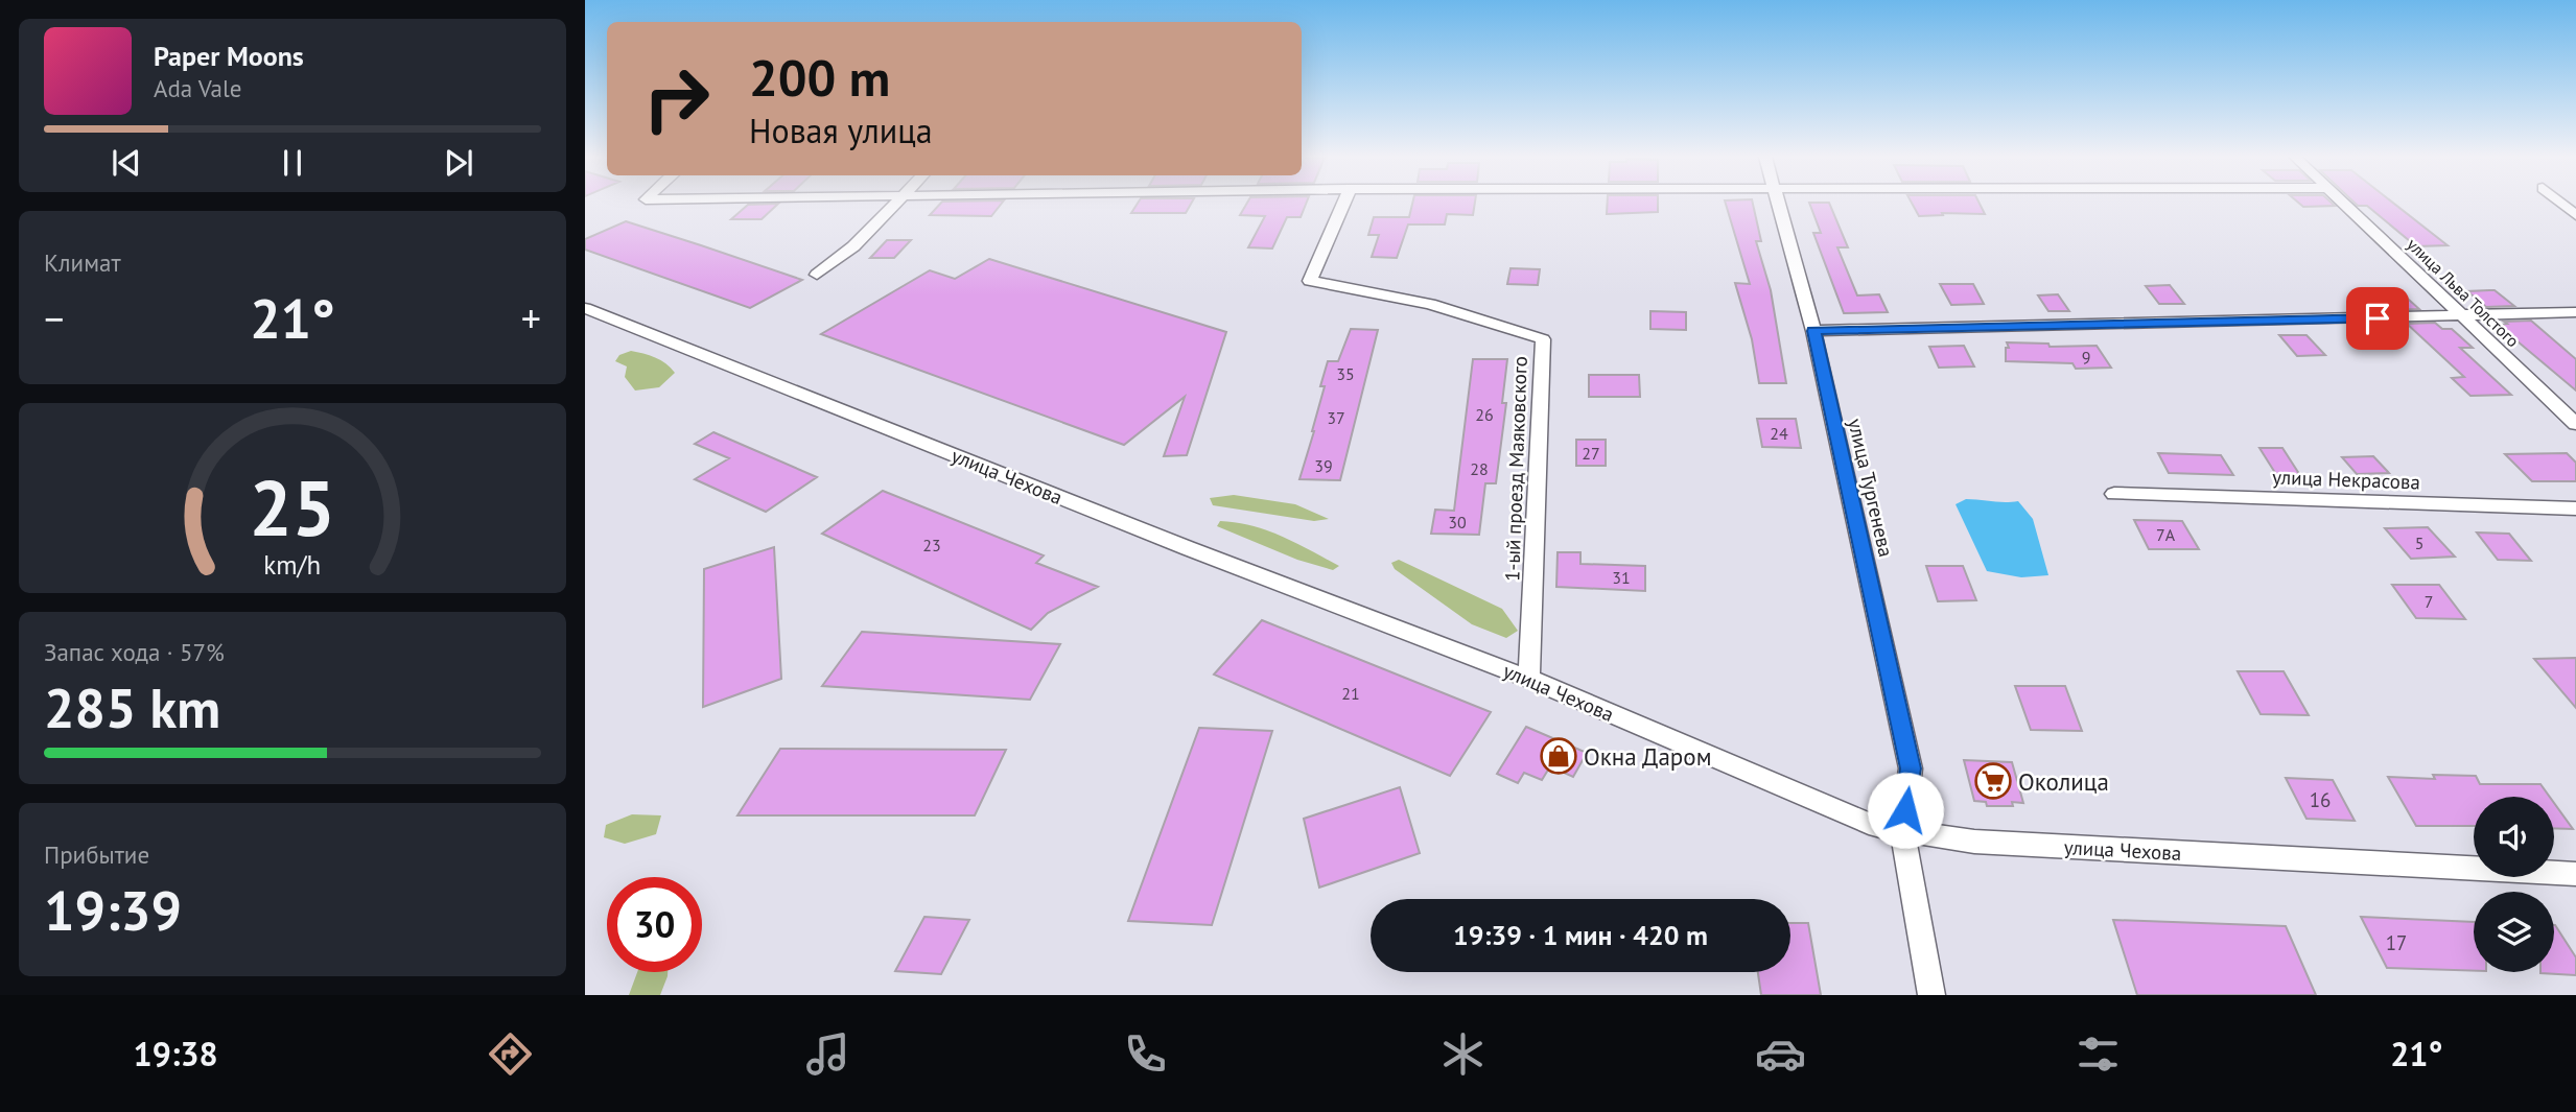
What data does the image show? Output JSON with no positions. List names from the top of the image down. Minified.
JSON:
{"streets":{"street":["улица Льва Толстого","1-ый проезд Маяковского","улица Чехова","улица Некрасова","улица Тургенева"]},"crossings":[["1-ый проезд Маяковского","улица Чехова"],["улица Чехова","улица Тургенева"]],"places":{"shop":["Окна Даром"],"supermarket":["Околица"]},"house_numbers":["9","35","26","37","24","27","39","28","30","7А","5","23","31","7","21","16","17"],"page":{"turn":["200 m","Новая улица"],"song":["Paper Moons","Ada Vale"],"tile":["Климат",["Запас хода · 57%","285 km"],["Прибытие","19:39"]],"heat":["−","21°","+"],"limit":"30","trip":"19:39 · 1 мин · 420 m","tabs":["19:38","21°"],"gauge":["25","km/h"]}}
